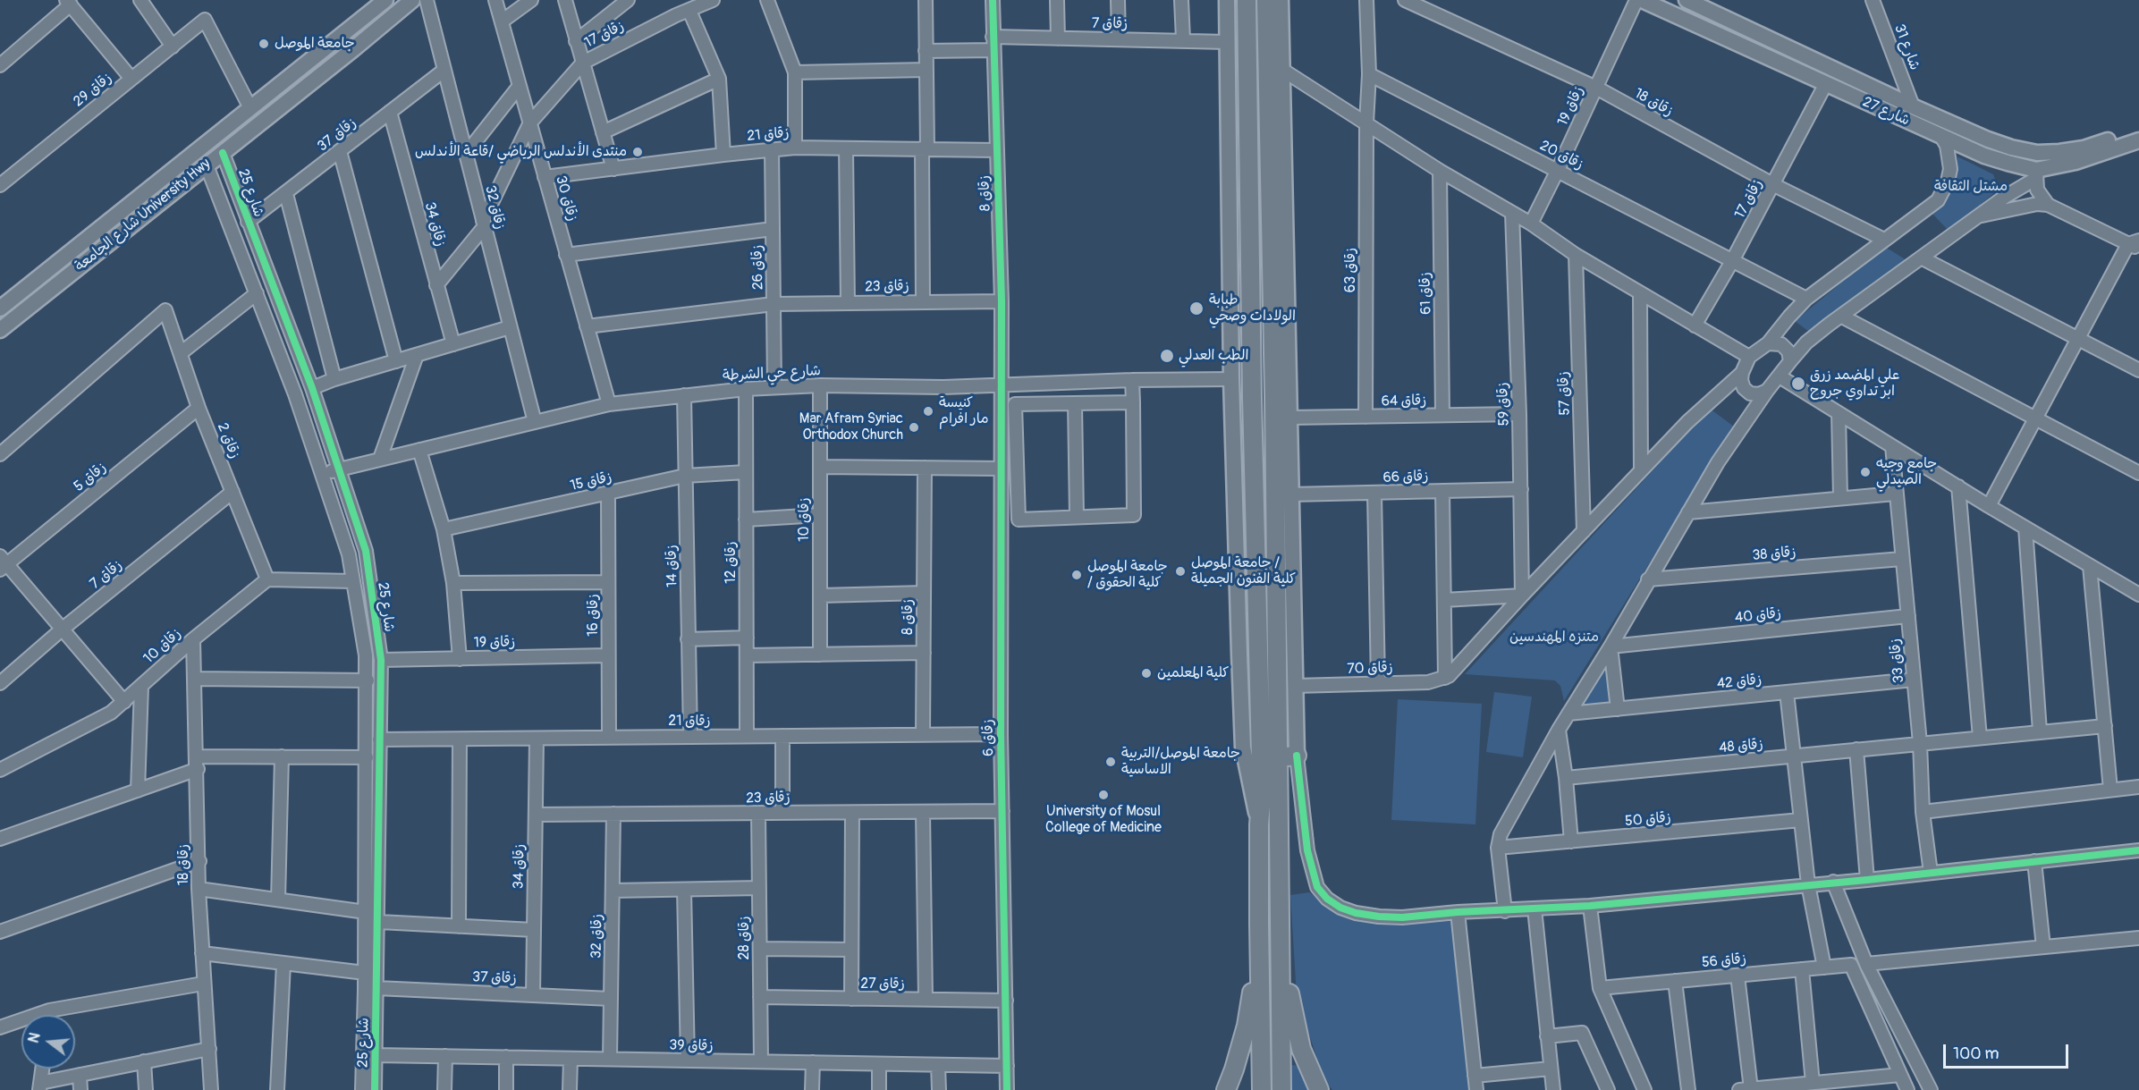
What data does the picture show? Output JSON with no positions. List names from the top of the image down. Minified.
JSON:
{"streets":{"main road":["شارع 27","شارع الجامعة University Hwy"],"street":["زقاق 7","زقاق 17","شارع 31","زقاق 29","زقاق 18","زقاق 19","زقاق 37","زقاق 21","زقاق 20","شارع 25","زقاق 8","زقاق 30","زقاق 32","زقاق 34","زقاق 26","زقاق 63","زقاق 23","زقاق 61","شارع حي الشرطة","زقاق 57","زقاق 64","زقاق 59","زقاق 2","زقاق 5","زقاق 66","زقاق 15","زقاق 10","زقاق 38","زقاق 12","زقاق 14","زقاق 16","زقاق 40","زقاق 33","زقاق 70","زقاق 42","زقاق 6","زقاق 48","زقاق 50","زقاق 28","زقاق 56","زقاق 27","زقاق 39"]},"crossings":[["زقاق 7","زقاق 8"],["زقاق 7","زقاق 2"],["زقاق 17","زقاق 18"],["زقاق 17","شارع 27"],["زقاق 17","زقاق 20"],["زقاق 17","زقاق 30"],["زقاق 17","زقاق 32"],["زقاق 17","زقاق 34"],["شارع 31","شارع 27"],["زقاق 29","شارع الجامعة University Hwy"],["زقاق 18","زقاق 19"],["زقاق 18","زقاق 10"],["زقاق 19","زقاق 20"],["زقاق 19","شارع 25"],["زقاق 19","زقاق 16"],["زقاق 37","شارع 25"],["زقاق 37","زقاق 32"],["زقاق 37","زقاق 34"],["زقاق 21","شارع 25"],["زقاق 21","زقاق 8"],["زقاق 21","زقاق 30"],["زقاق 21","زقاق 34"],["زقاق 21","زقاق 26"],["زقاق 21","زقاق 12"],["زقاق 21","زقاق 14"],["زقاق 21","زقاق 16"],["زقاق 21","زقاق 6"],["زقاق 20","زقاق 63"],["شارع 25","شارع الجامعة University Hwy"],["شارع 25","شارع حي الشرطة"],["شارع 25","زقاق 39"],["زقاق 8","زقاق 23"],["زقاق 8","شارع حي الشرطة"],["زقاق 8","زقاق 6"],["زقاق 30","شارع حي الشرطة"],["زقاق 32","زقاق 23"],["زقاق 32","شارع حي الشرطة"],["زقاق 32","زقاق 39"],["زقاق 34","زقاق 23"],["زقاق 26","زقاق 23"],["زقاق 26","شارع حي الشرطة"],["زقاق 63","زقاق 64"],["زقاق 23","زقاق 6"],["زقاق 23","زقاق 28"],["زقاق 61","زقاق 64"],["شارع حي الشرطة","زقاق 10"],["شارع حي الشرطة","زقاق 12"],["شارع حي الشرطة","زقاق 14"],["شارع حي الشرطة","زقاق 6"],["زقاق 64","زقاق 59"],["زقاق 59","زقاق 66"],["زقاق 2","زقاق 5"],["زقاق 2","زقاق 10"],["زقاق 15","زقاق 12"],["زقاق 15","زقاق 14"],["زقاق 15","زقاق 16"],["زقاق 38","زقاق 33"],["زقاق 40","زقاق 33"],["زقاق 33","زقاق 42"],["زقاق 33","زقاق 48"],["زقاق 6","زقاق 27"],["زقاق 6","زقاق 39"],["زقاق 28","زقاق 27"],["زقاق 28","زقاق 39"]],"parks":["مشتل الثقافة","متنزه المهندسين"],"places":["جامعة الموصل","منتدى الأندلس الرياضي /قاعة الأندلس","طبابة الولادات وصحي","الطب العدلي","علي المضمد زرق ابر تداوي جروح","كنيسة مار افرام","Mar Afram Syriac Orthodox Church","جامع وجيه الصيدلي","جامعة الموصل / كلية الفنون الجميلة","جامعة الموصل / كلية الحقوق","كلية المعلمين","جامعة الموصل/التربية الاساسية","University of Mosul College of Medicine"],"scale_bar":"100 m","north":"left"}
